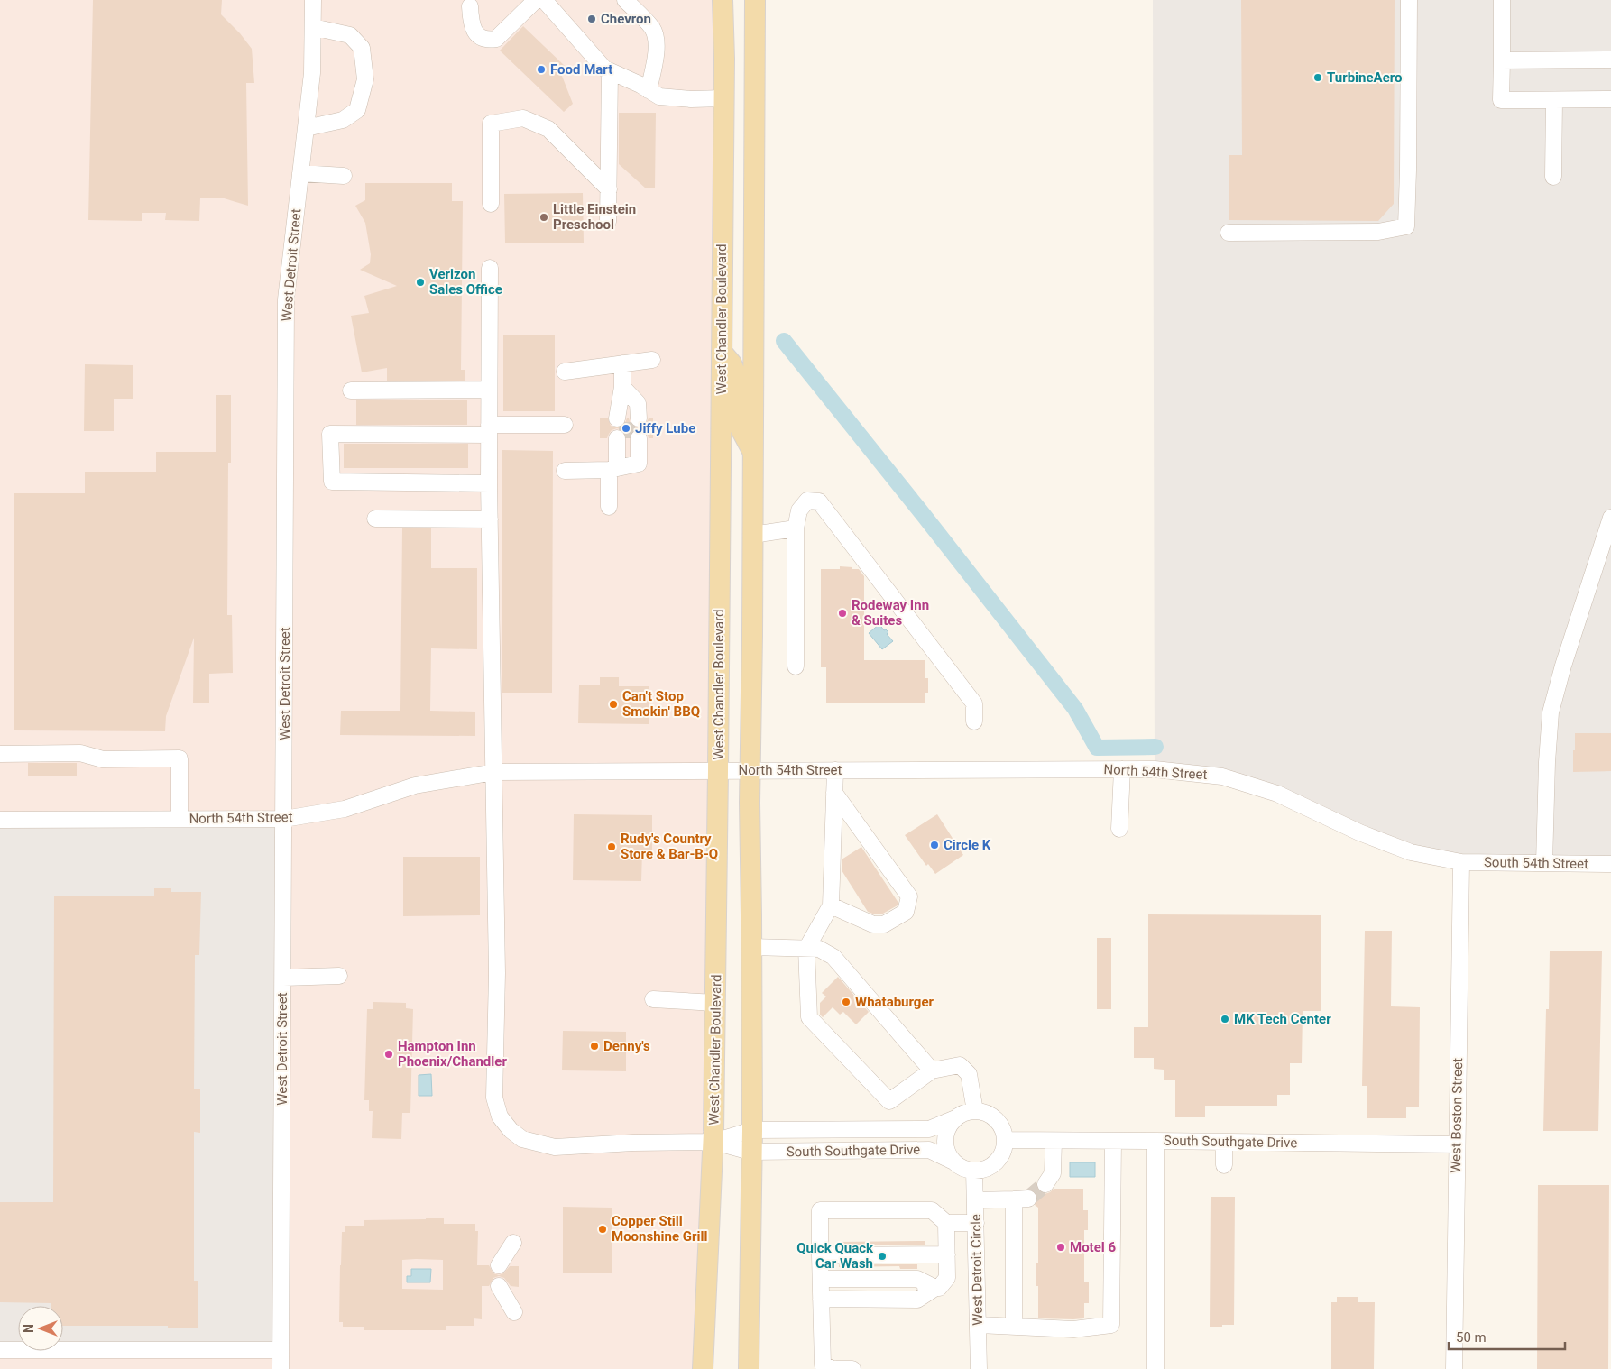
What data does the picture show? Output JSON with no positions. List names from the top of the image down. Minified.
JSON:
{"streets":{"main road":["West Chandler Boulevard"],"street":["West Detroit Street","North 54th Street","South 54th Street","West Boston Street","South Southgate Drive","West Detroit Circle"]},"crossings":[["West Detroit Street","North 54th Street"],["West Chandler Boulevard","North 54th Street"],["West Chandler Boulevard","South Southgate Drive"],["North 54th Street","South 54th Street"],["North 54th Street","West Boston Street"],["South 54th Street","West Boston Street"],["West Boston Street","South Southgate Drive"],["South Southgate Drive","West Detroit Circle"]],"places":["Chevron","Food Mart","TurbineAero","Little Einstein Preschool","Verizon Sales Office","Jiffy Lube","Rodeway Inn & Suites","Can't Stop Smokin' BBQ","Circle K","Rudy's Country Store & Bar-B-Q","Whataburger","MK Tech Center","Denny's","Hampton Inn Phoenix/Chandler","Copper Still Moonshine Grill","Motel 6","Quick Quack Car Wash"],"scale_bar":"50 m","north":"left"}
